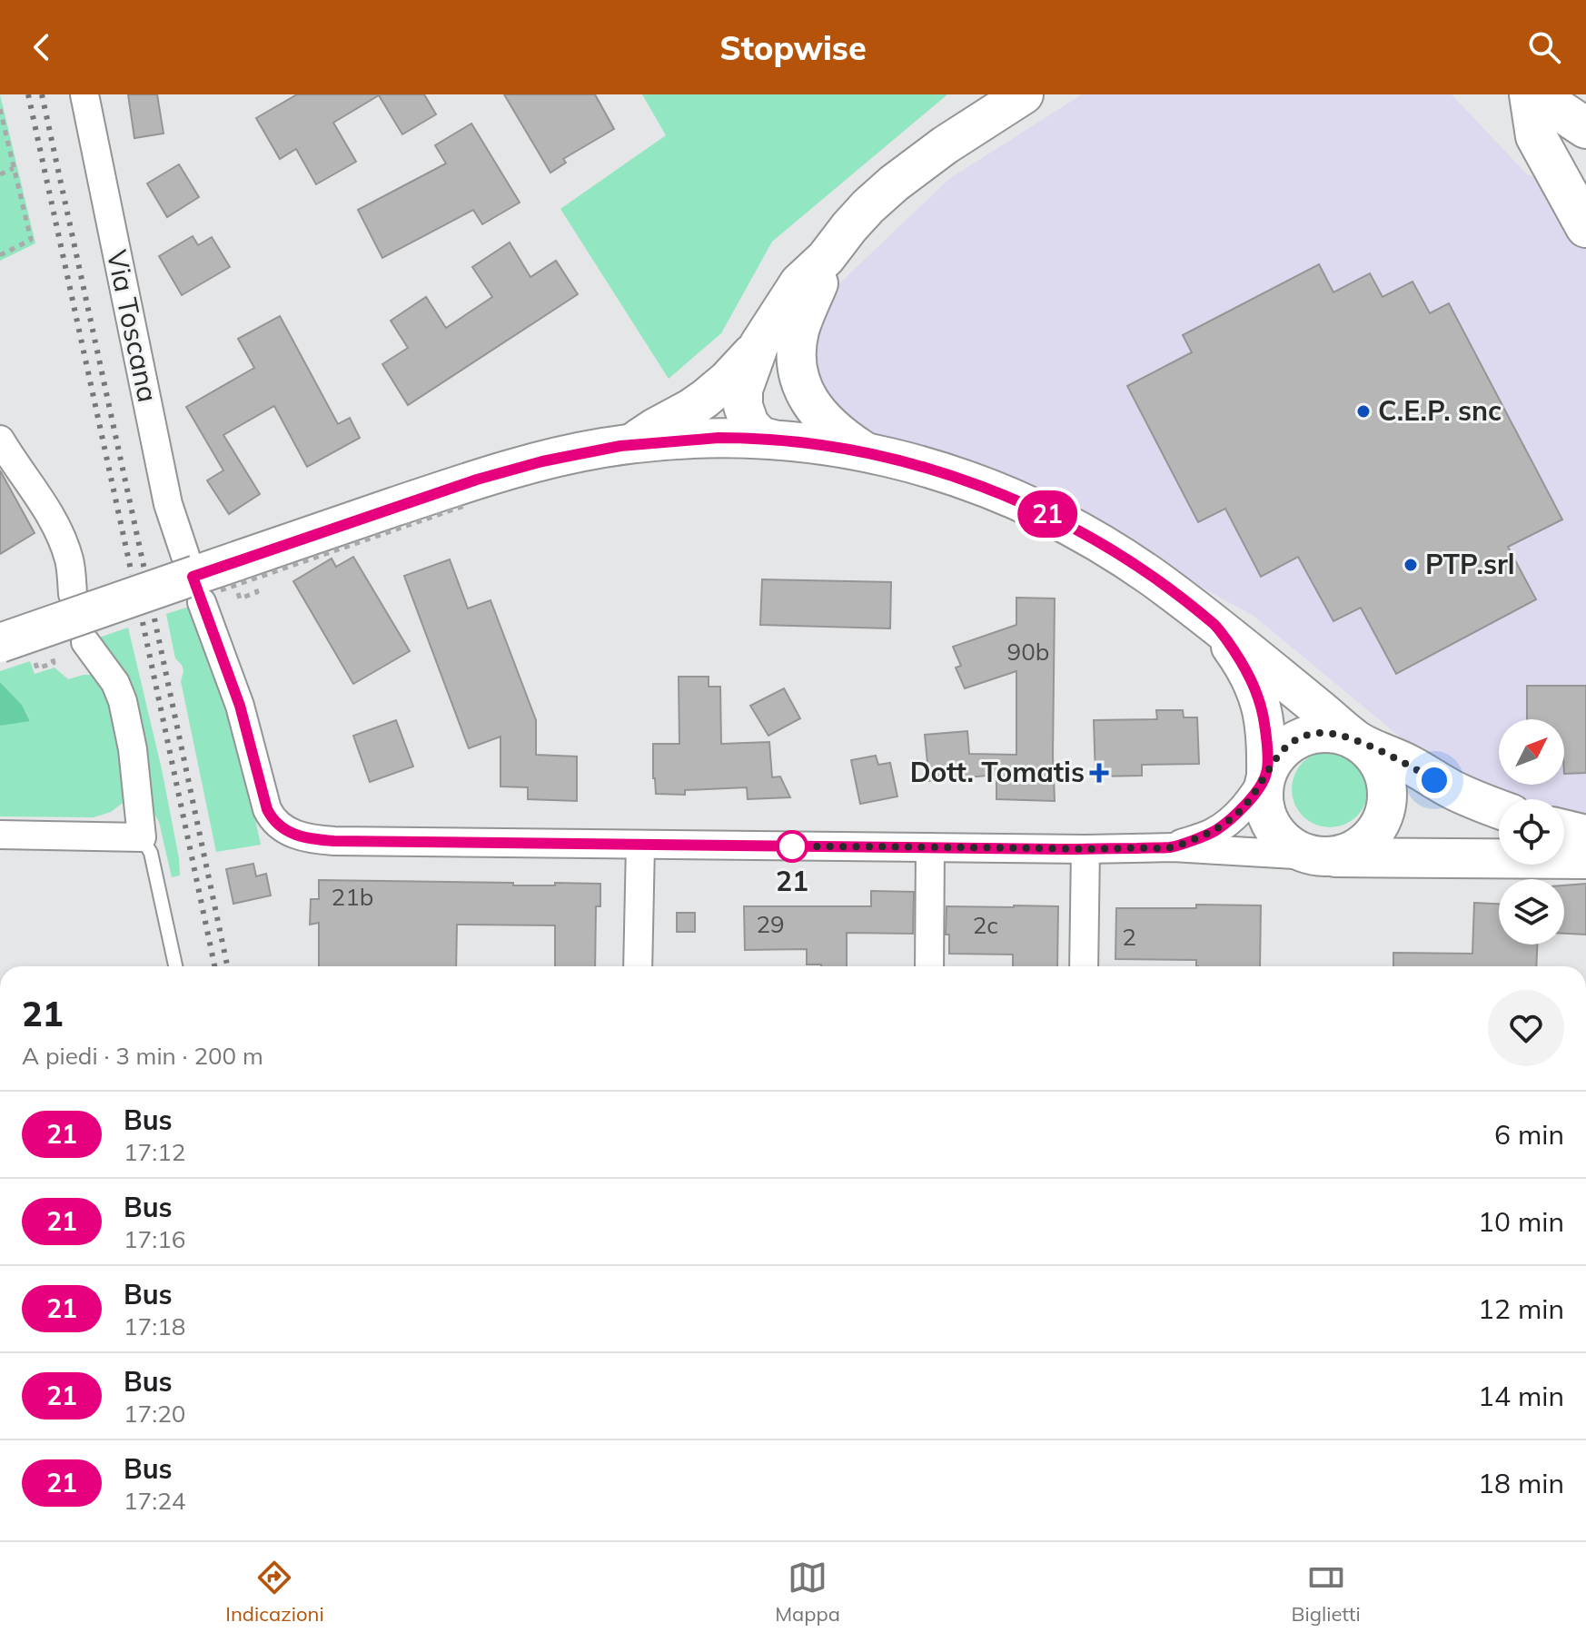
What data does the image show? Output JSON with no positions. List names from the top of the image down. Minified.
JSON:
{"streets":{"street":["Via Toscana"]},"places":{"other":["C.E.P. snc","PTP.srl","21"],"health":["Dott. Tomatis"]},"lines":["bus line 21"],"house_numbers":["90b","21b","29","2c","2"],"north":"top right","page":{"header":"Stopwise","on_map":"21","heading":["21","A piedi · 3 min · 200 m"],"list":[{"mark":"21","name":"Bus","note":"17:12","value":"6 min"},{"mark":"21","name":"Bus","note":"17:16","value":"10 min"},{"mark":"21","name":"Bus","note":"17:18","value":"12 min"},{"mark":"21","name":"Bus","note":"17:20","value":"14 min"},{"mark":"21","name":"Bus","note":"17:24","value":"18 min"}],"tabs":["Indicazioni","Mappa","Biglietti"]}}
